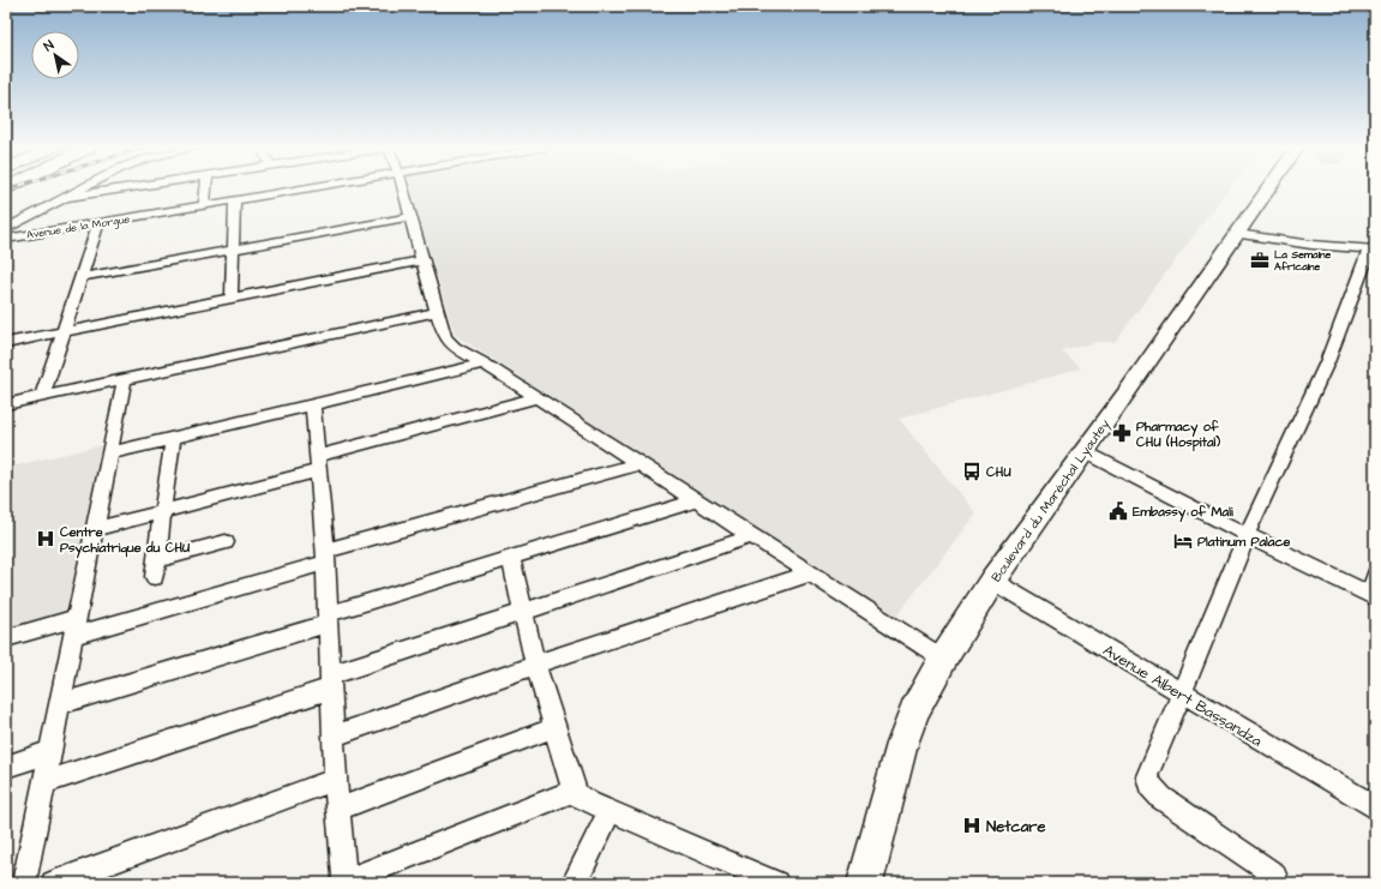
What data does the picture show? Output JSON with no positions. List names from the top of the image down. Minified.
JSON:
{"streets":{"main road":["Boulevard du Maréchal Lyautey"],"street":["Avenue de la Morgue","Avenue Albert Bassandza"]},"crossings":[["Boulevard du Maréchal Lyautey","Avenue Albert Bassandza"]],"places":{"office":["La Semaine Africaine"],"pharmacy":["Pharmacy of CHU (Hospital)"],"bus stop":["CHU"],"public building":["Embassy of Mali"],"hospital":["Centre Psychiatrique du CHU","Netcare"],"hotel":["Platinum Palace"]},"north":"top left"}
